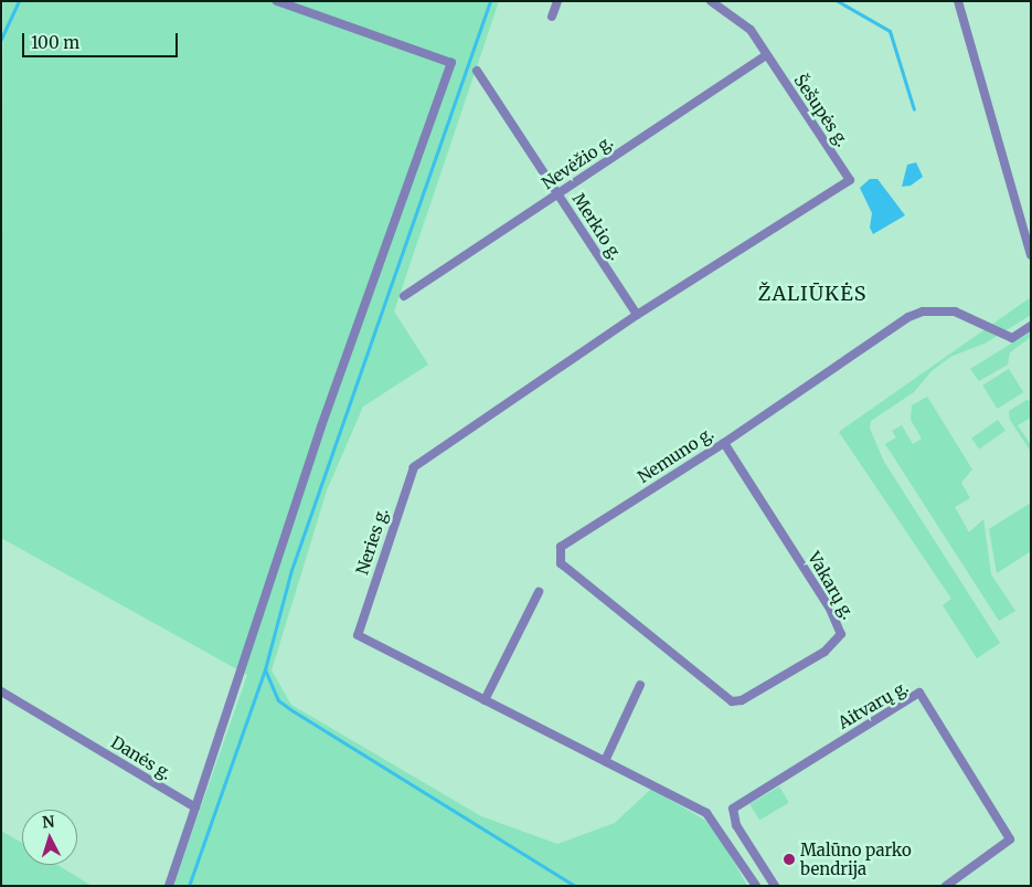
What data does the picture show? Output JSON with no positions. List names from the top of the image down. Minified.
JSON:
{"streets":{"street":["Šešupės g.","Nevėžio g.","Merkio g.","Nemuno g.","Neries g.","Vakarų g.","Aitvarų g.","Danės g."]},"crossings":[["Šešupės g.","Nevėžio g."],["Šešupės g.","Neries g."],["Nevėžio g.","Merkio g."],["Merkio g.","Neries g."],["Nemuno g.","Vakarų g."]],"districts":["ŽALIŪKĖS"],"places":["Malūno parko bendrija"],"scale_bar":"100 m","north":"top"}
